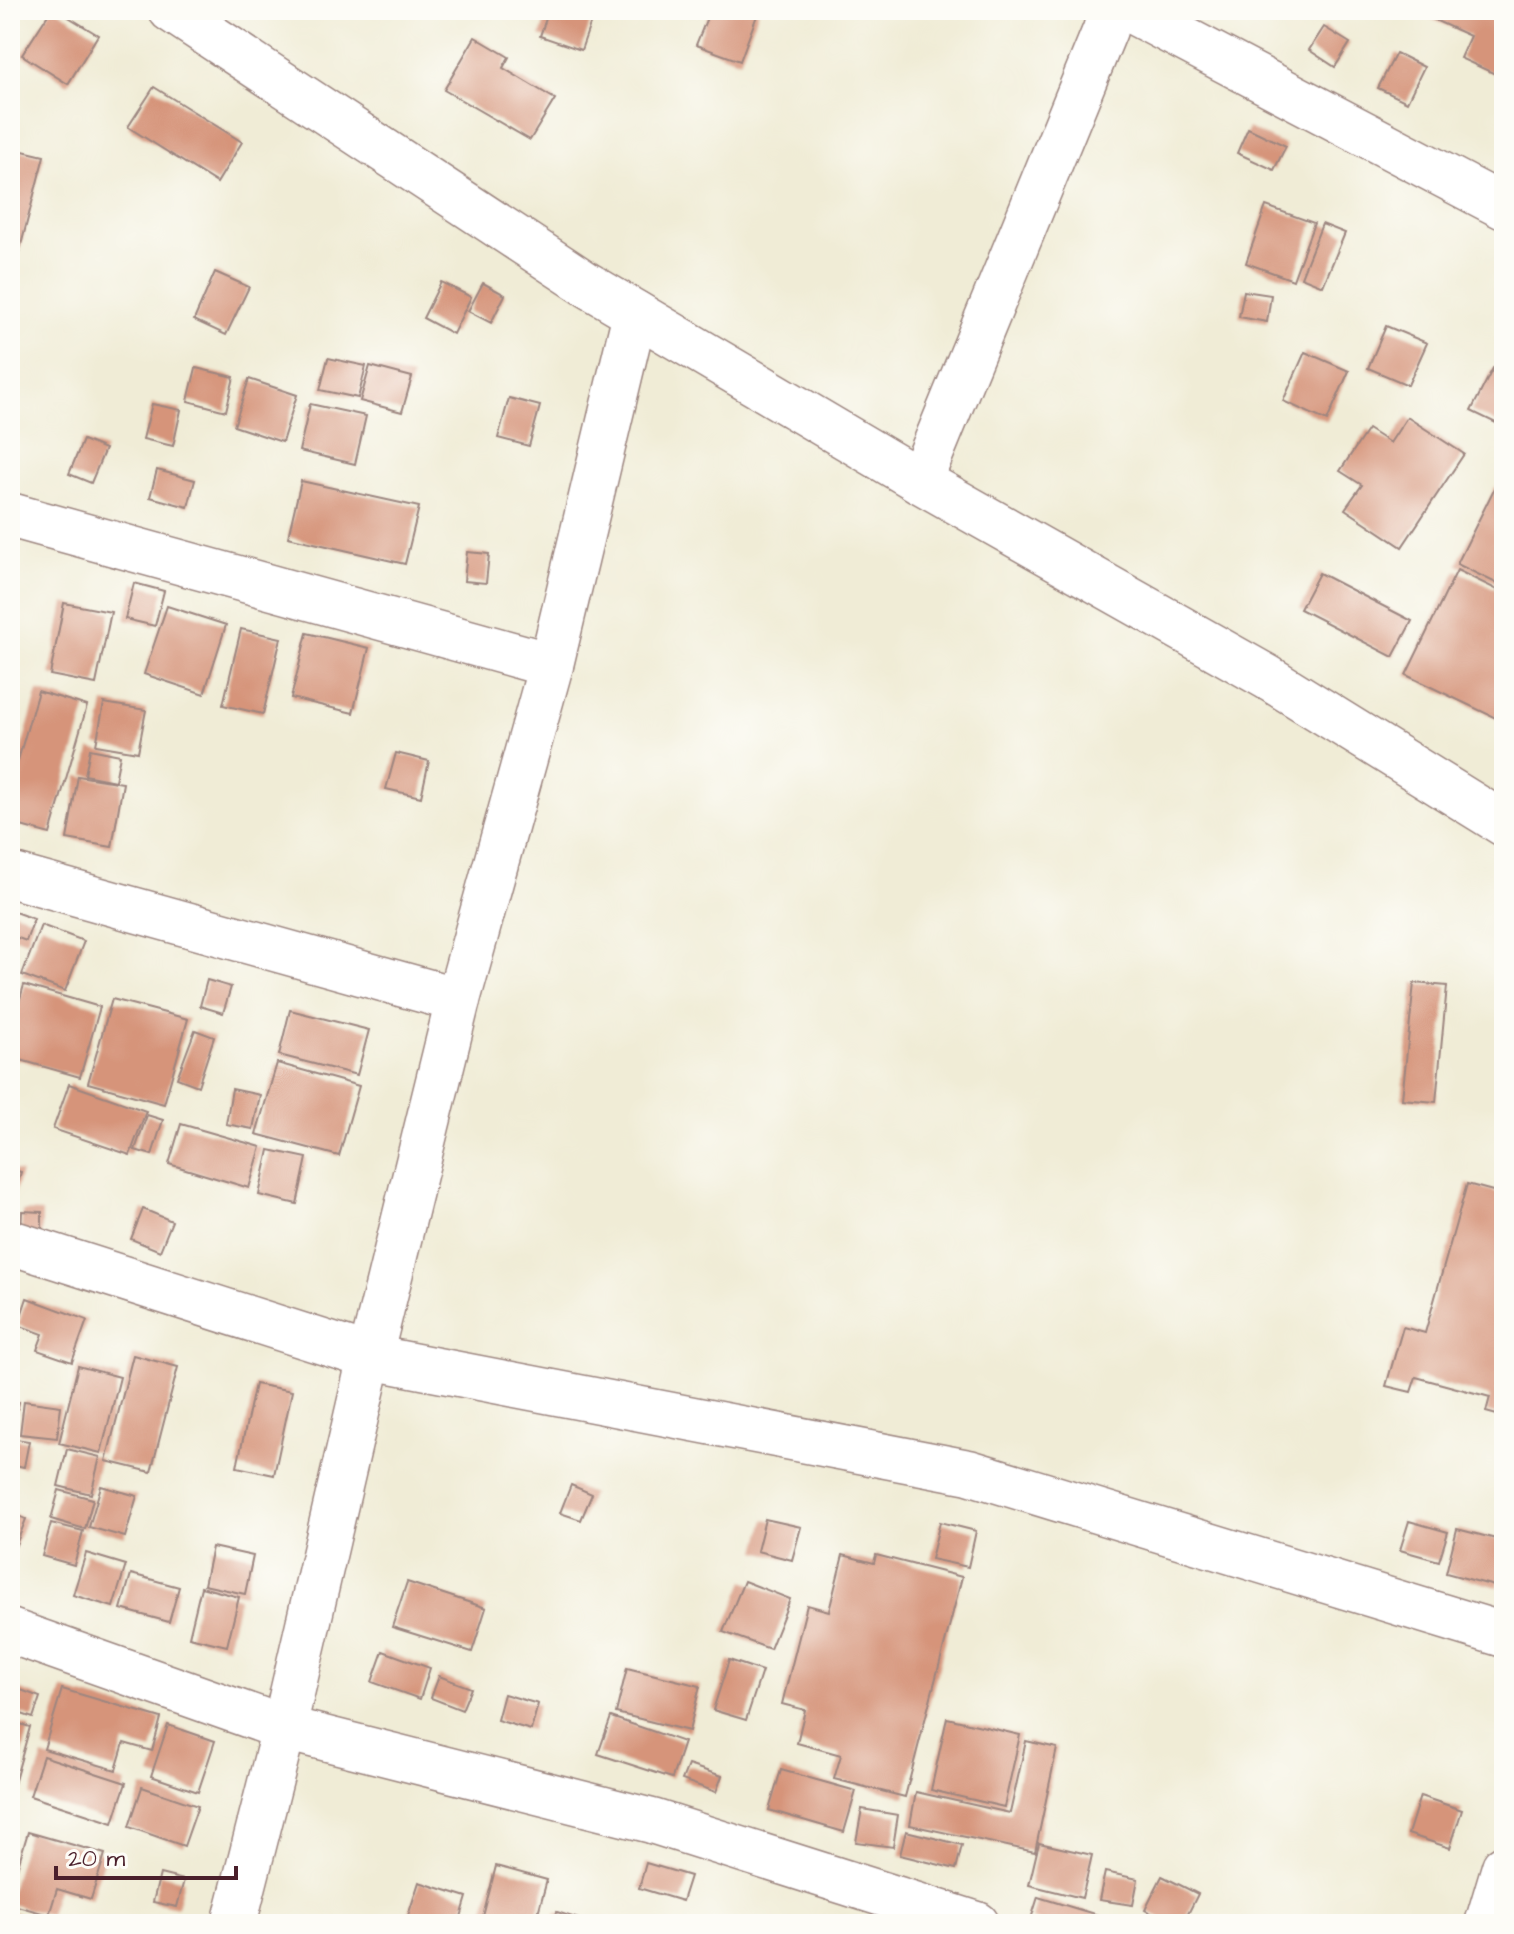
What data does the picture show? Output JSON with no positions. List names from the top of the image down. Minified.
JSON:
{"scale_bar":"20 m"}
